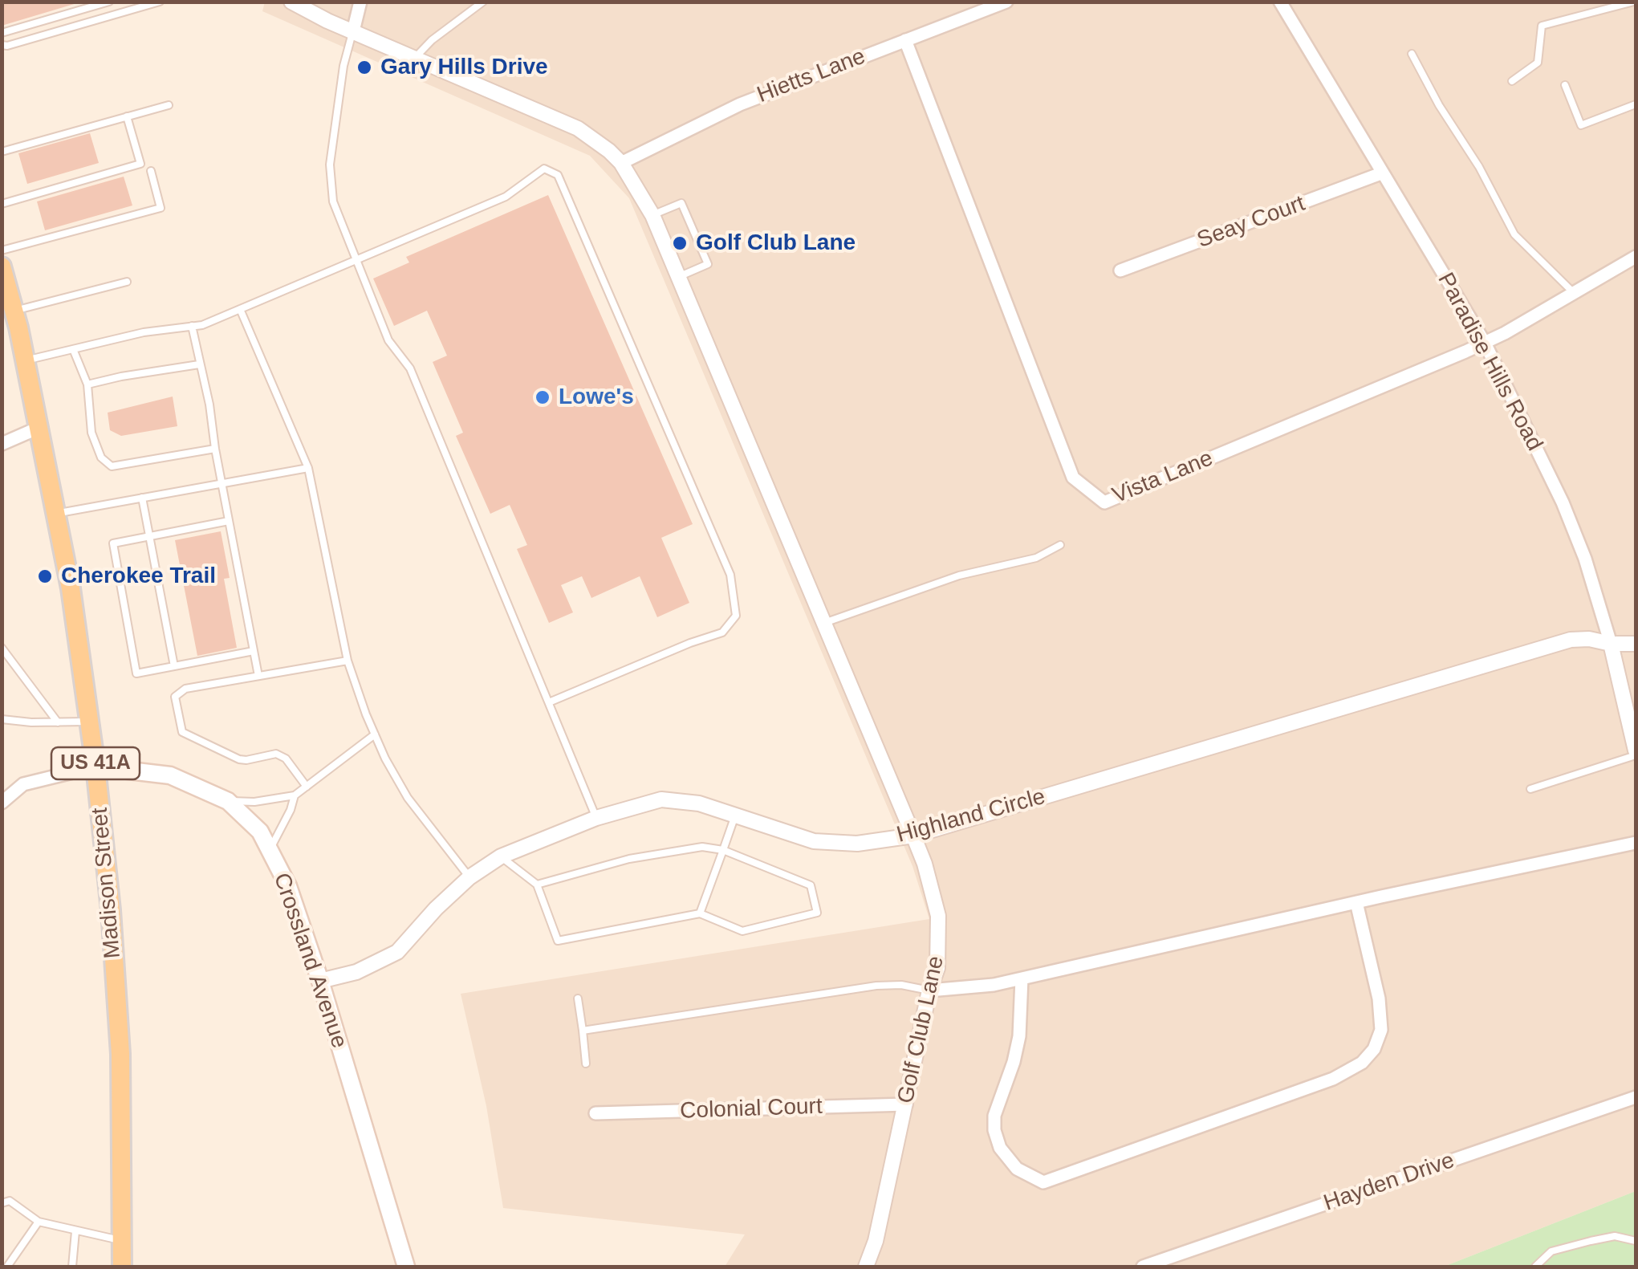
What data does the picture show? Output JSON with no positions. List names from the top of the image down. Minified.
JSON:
{"streets":{"main road":["US 41A","Madison Street","Crossland Avenue"],"street":["Hietts Lane","Seay Court","Paradise Hills Road","Vista Lane","Highland Circle","Golf Club Lane","Colonial Court","Hayden Drive"]},"crossings":[["Hietts Lane","Vista Lane"],["Hietts Lane","Golf Club Lane"],["Seay Court","Paradise Hills Road"],["Paradise Hills Road","Vista Lane"],["Paradise Hills Road","Highland Circle"],["Highland Circle","Crossland Avenue"],["Highland Circle","Golf Club Lane"],["Madison Street","Crossland Avenue"],["Golf Club Lane","Colonial Court"]],"places":["Gary Hills Drive","Golf Club Lane","Lowe's","Cherokee Trail"]}
